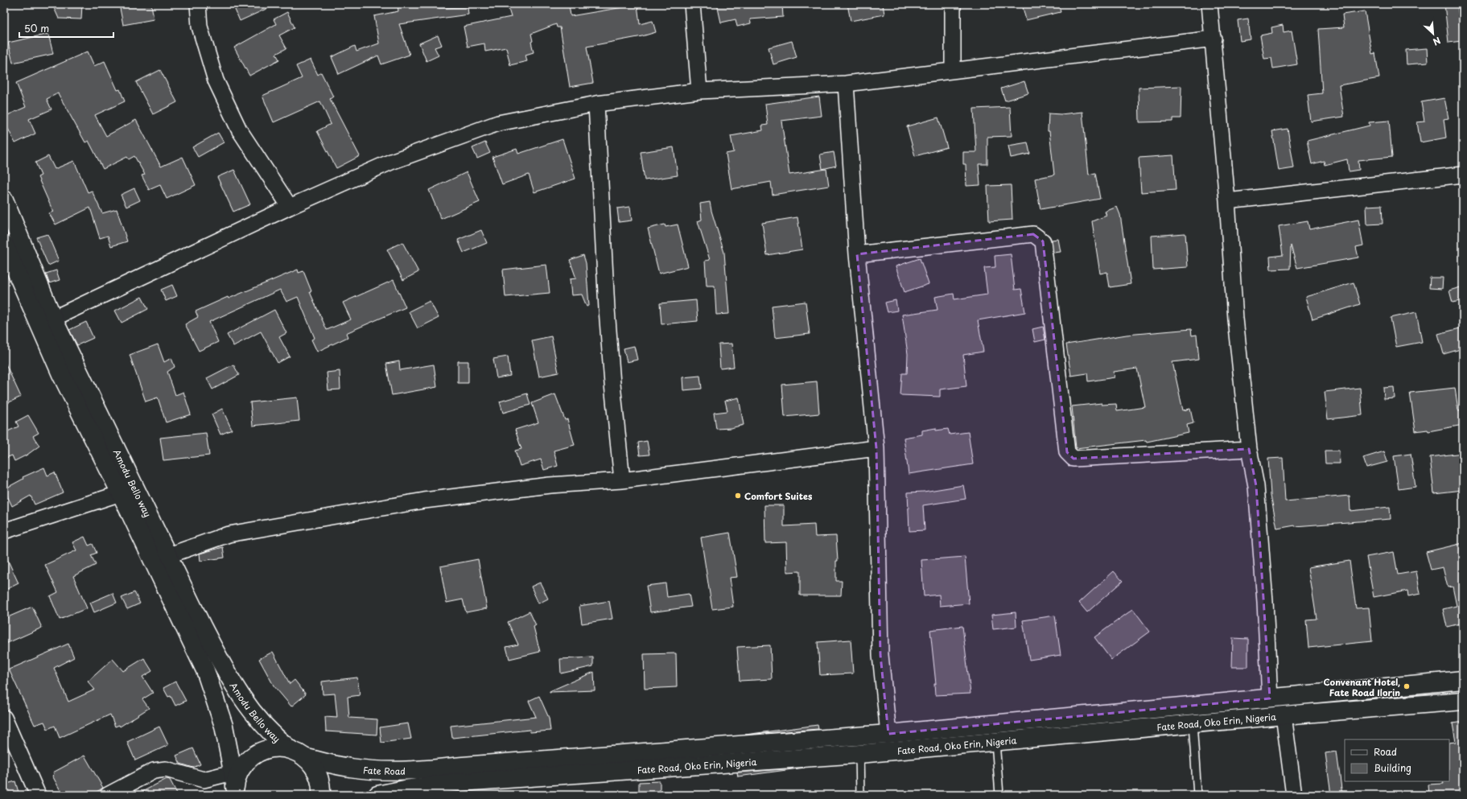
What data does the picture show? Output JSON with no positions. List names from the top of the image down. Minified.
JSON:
{"streets":{"street":["Amodu Bello way","Fate Road, Oko Erin, Nigeria","Fate Road"]},"crossings":[["Fate Road, Oko Erin, Nigeria","Fate Road"]],"places":["Comfort Suites","Convenant Hotel, Fate Road Ilorin"],"legend":["Road","Building"],"scale_bar":"50 m","north":"bottom right"}
